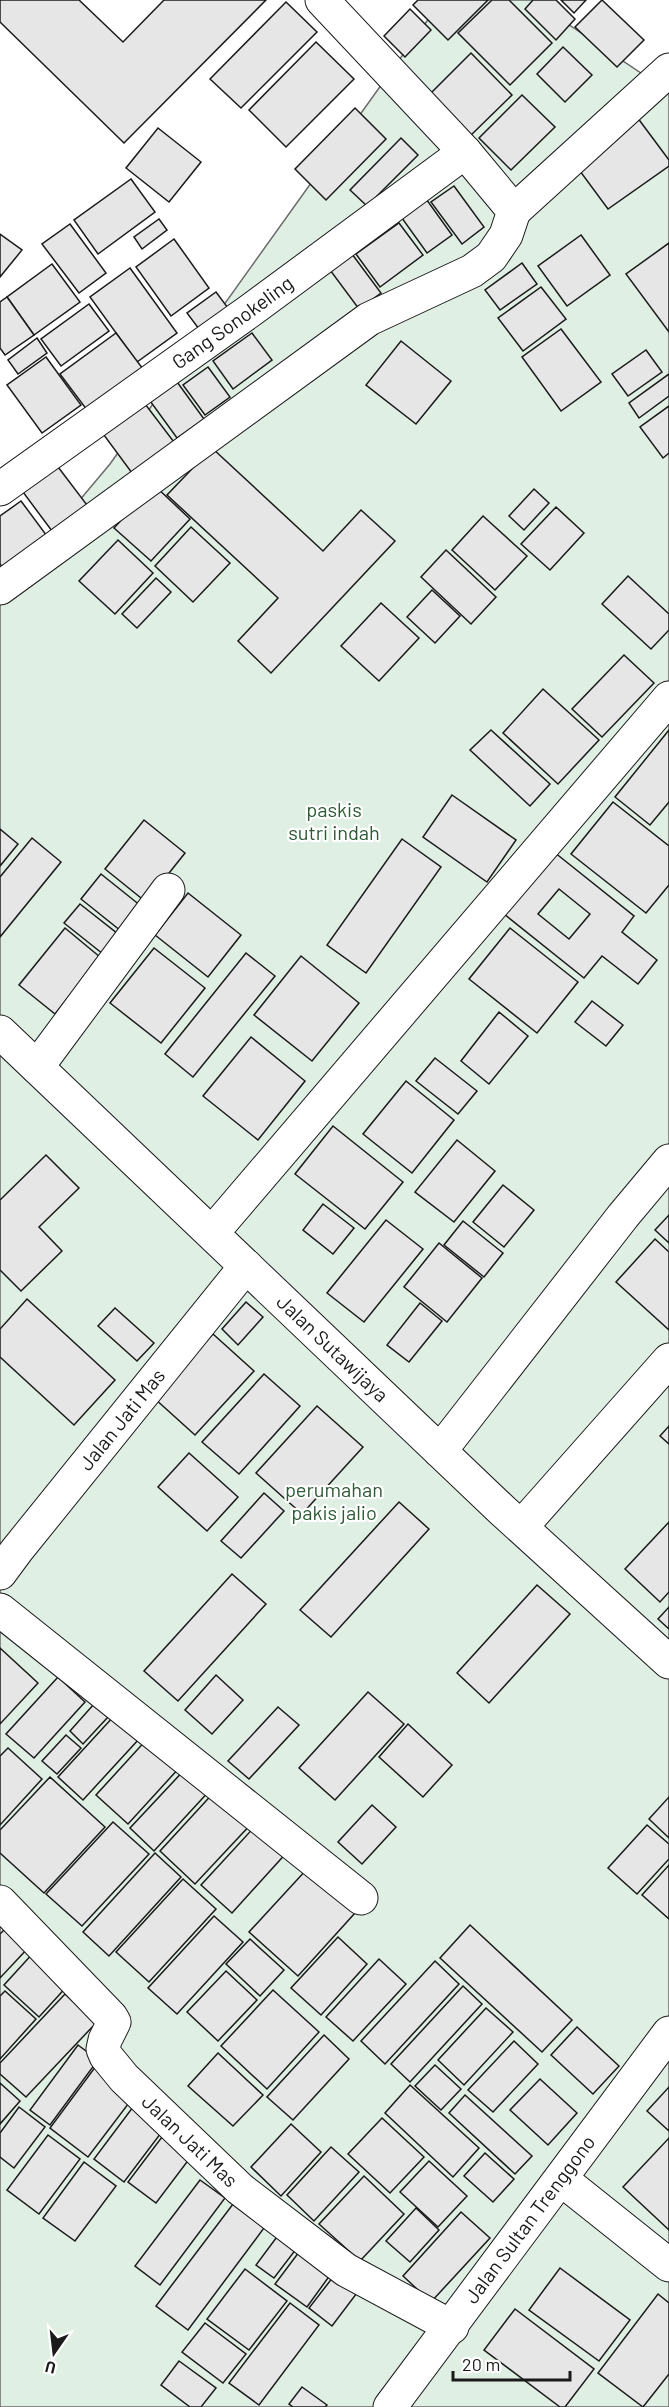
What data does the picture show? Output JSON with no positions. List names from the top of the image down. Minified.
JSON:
{"streets":{"street":["Gang Sonokeling","Jalan Sutawijaya","Jalan Jati Mas","Jalan Sultan Trenggono"]},"crossings":[["Jalan Sutawijaya","Jalan Jati Mas"],["Jalan Jati Mas","Jalan Sultan Trenggono"]],"parks":["paskis sutri indah","perumahan pakis jalio"],"scale_bar":"20 m","north":"bottom"}
